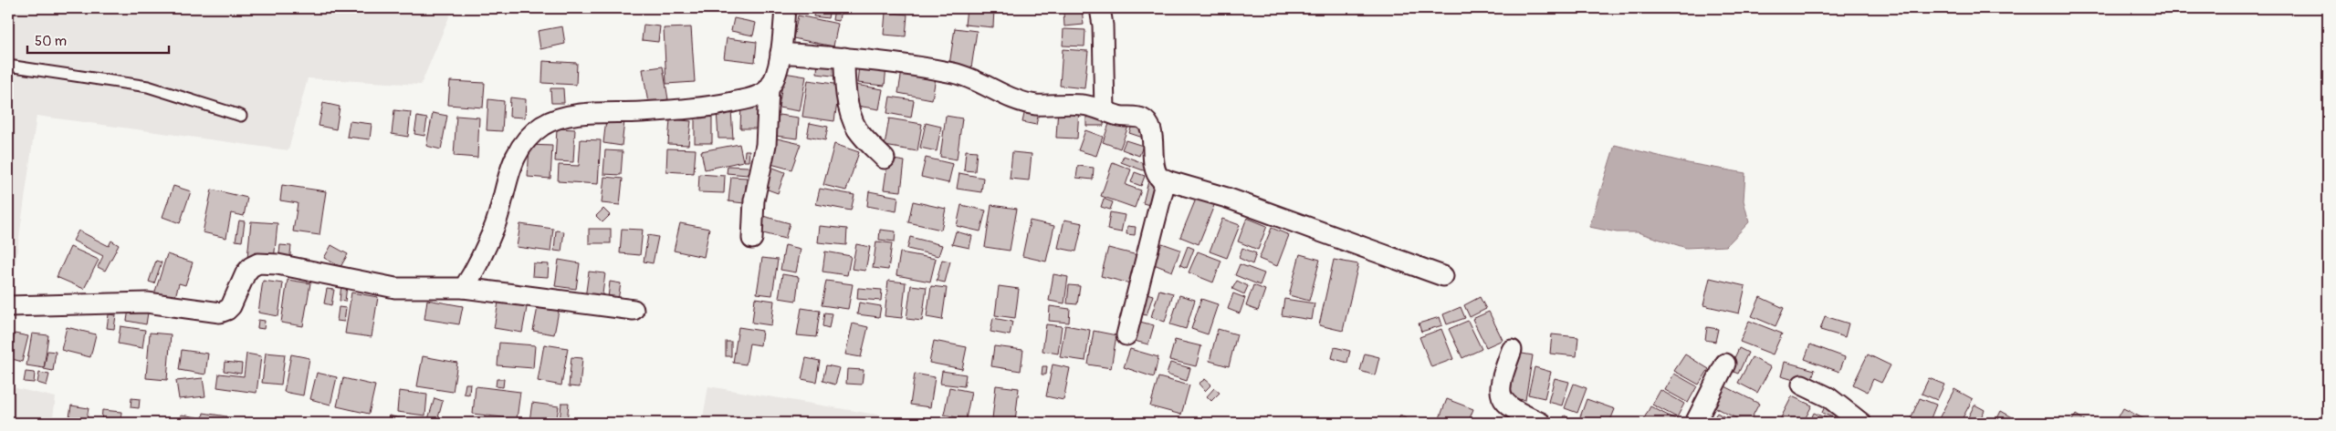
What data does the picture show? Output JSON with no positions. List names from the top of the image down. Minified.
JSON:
{"scale_bar":"50 m"}
